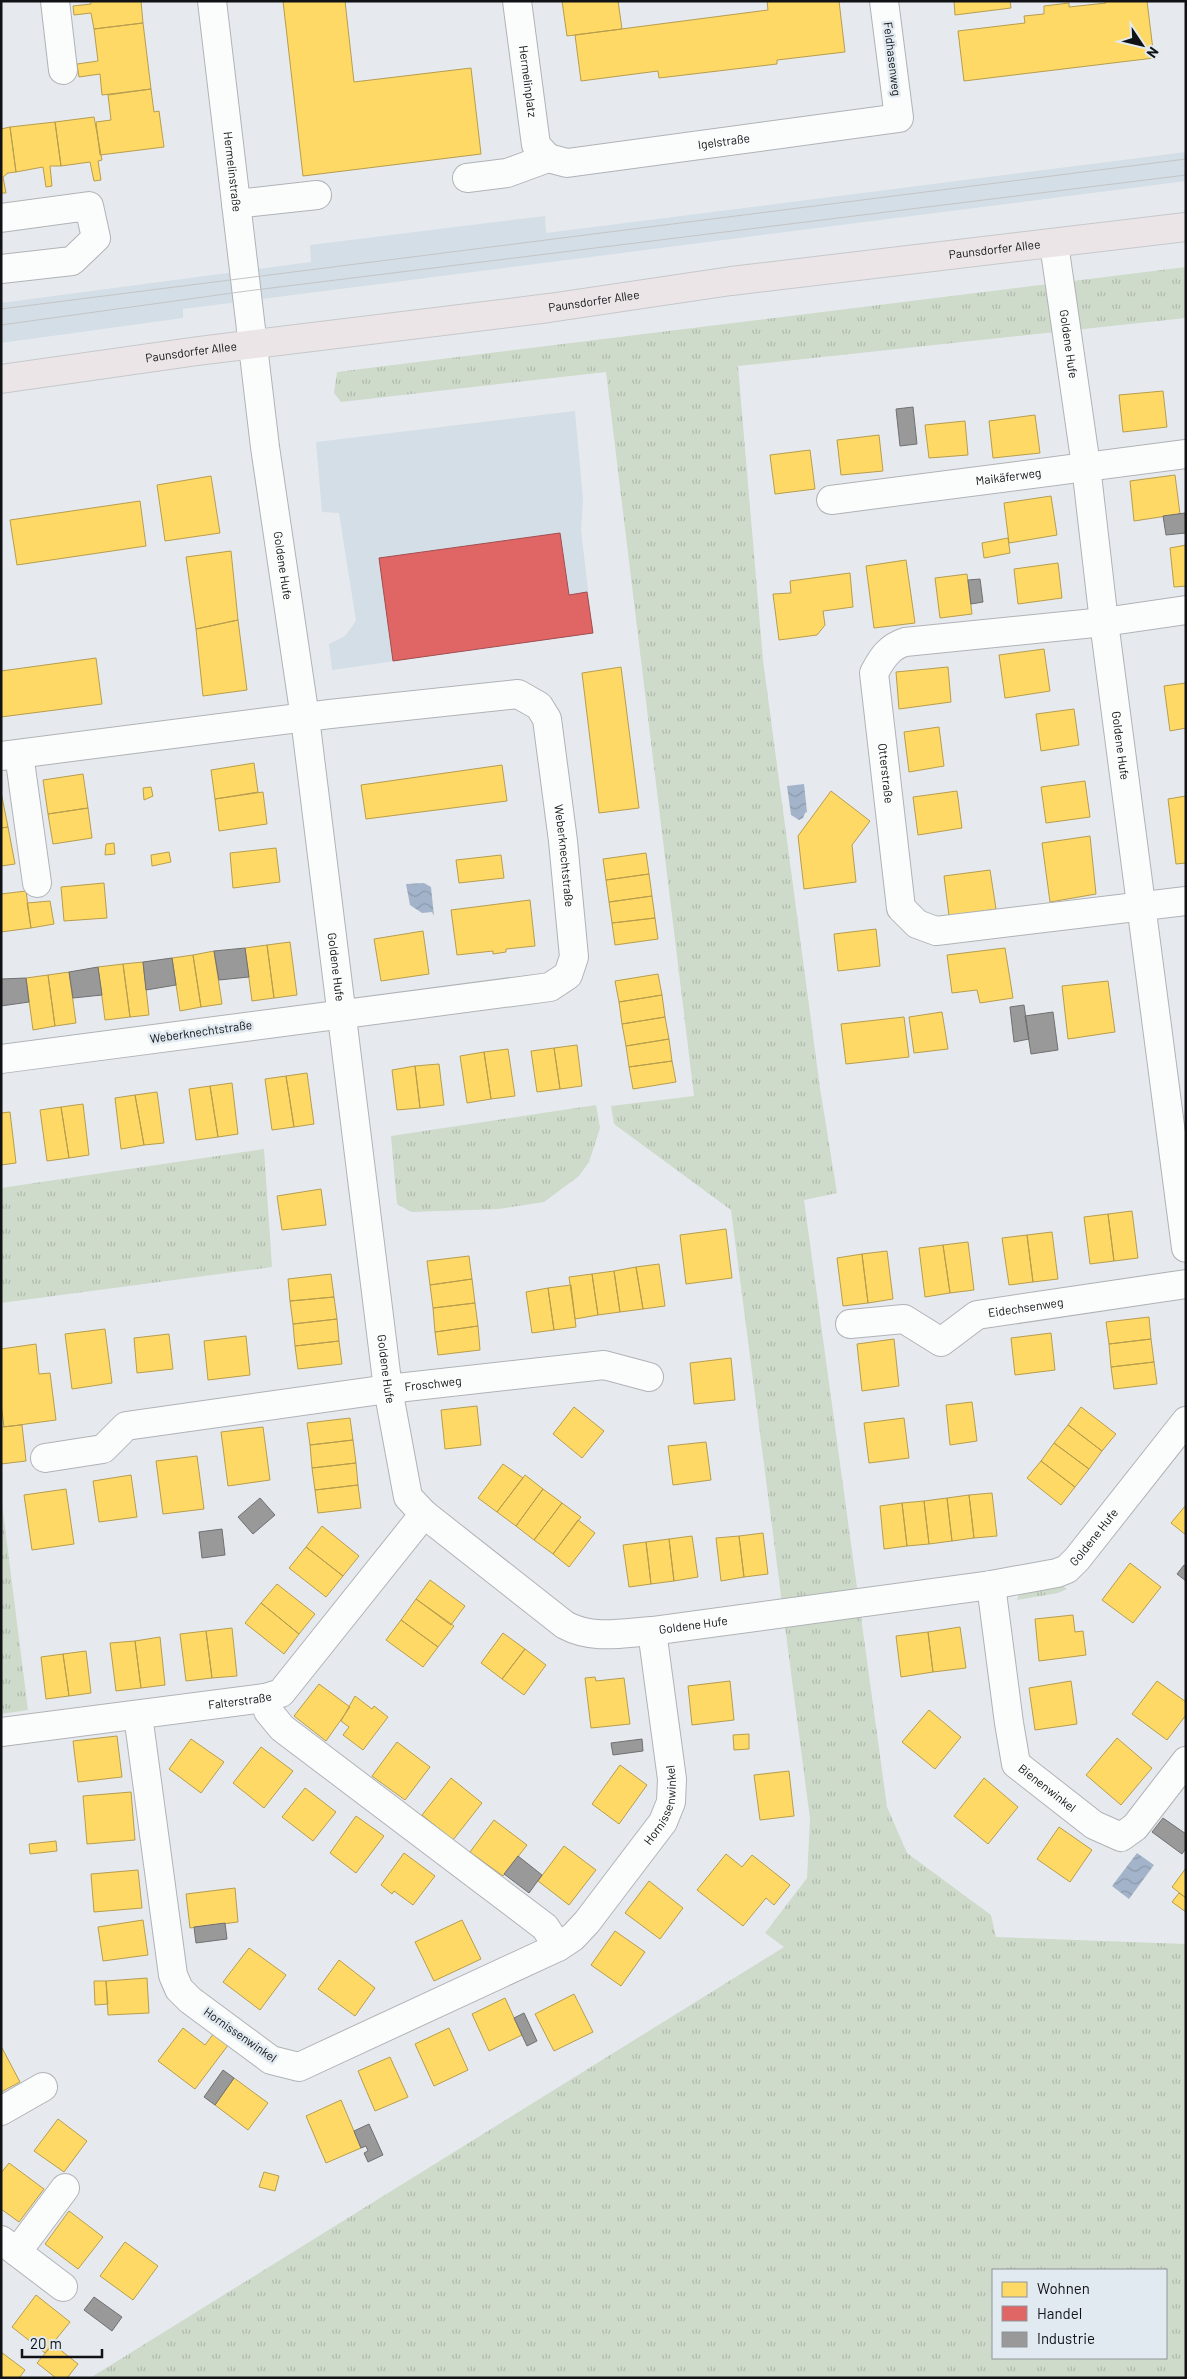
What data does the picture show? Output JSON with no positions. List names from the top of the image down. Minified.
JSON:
{"streets":{"main road":["Paunsdorfer Allee"],"street":["Feldhasenweg","Hermelinplatz","Igelstraße","Hermelinstraße","Goldene Hufe","Maikäferweg","Otterstraße","Weberknechtstraße","Eidechsenweg","Froschweg","Falterstraße","Bienenwinkel","Hornissenwinkel"]},"crossings":[["Feldhasenweg","Igelstraße"],["Hermelinplatz","Igelstraße"],["Hermelinstraße","Paunsdorfer Allee"],["Hermelinstraße","Goldene Hufe"],["Paunsdorfer Allee","Goldene Hufe"],["Goldene Hufe","Maikäferweg"],["Goldene Hufe","Otterstraße"],["Goldene Hufe","Weberknechtstraße"],["Goldene Hufe","Froschweg"],["Goldene Hufe","Falterstraße"],["Goldene Hufe","Bienenwinkel"],["Goldene Hufe","Hornissenwinkel"],["Falterstraße","Hornissenwinkel"]],"legend":["Wohnen","Handel","Industrie"],"scale_bar":"20 m","north":"bottom right"}
